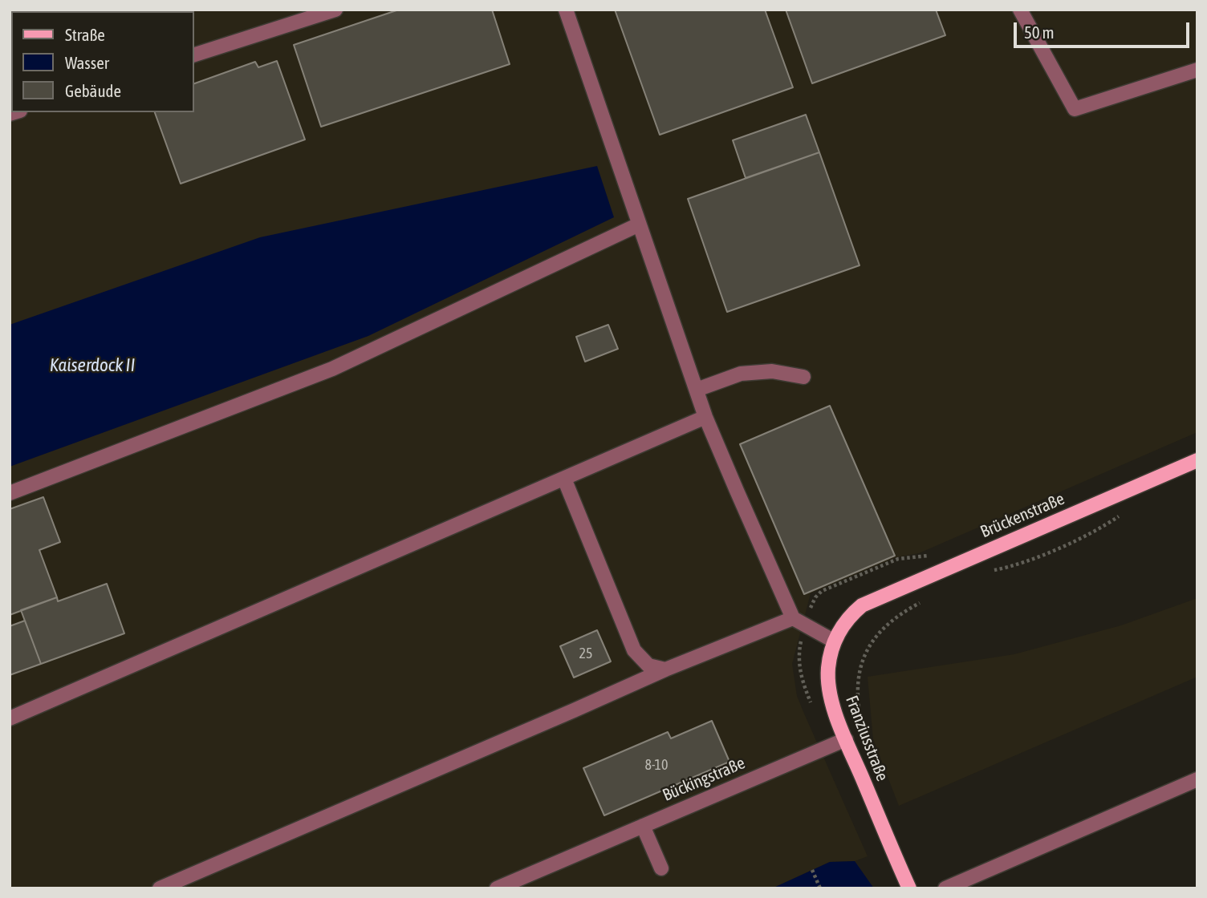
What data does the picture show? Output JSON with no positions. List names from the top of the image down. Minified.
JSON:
{"streets":{"main road":["Brückenstraße","Franziusstraße"],"street":["Bückingstraße"]},"crossings":[["Brückenstraße","Franziusstraße"],["Franziusstraße","Bückingstraße"]],"water":["Kaiserdock II"],"house_numbers":["25","8-10"],"legend":["Straße","Wasser","Gebäude"],"scale_bar":"50 m"}
